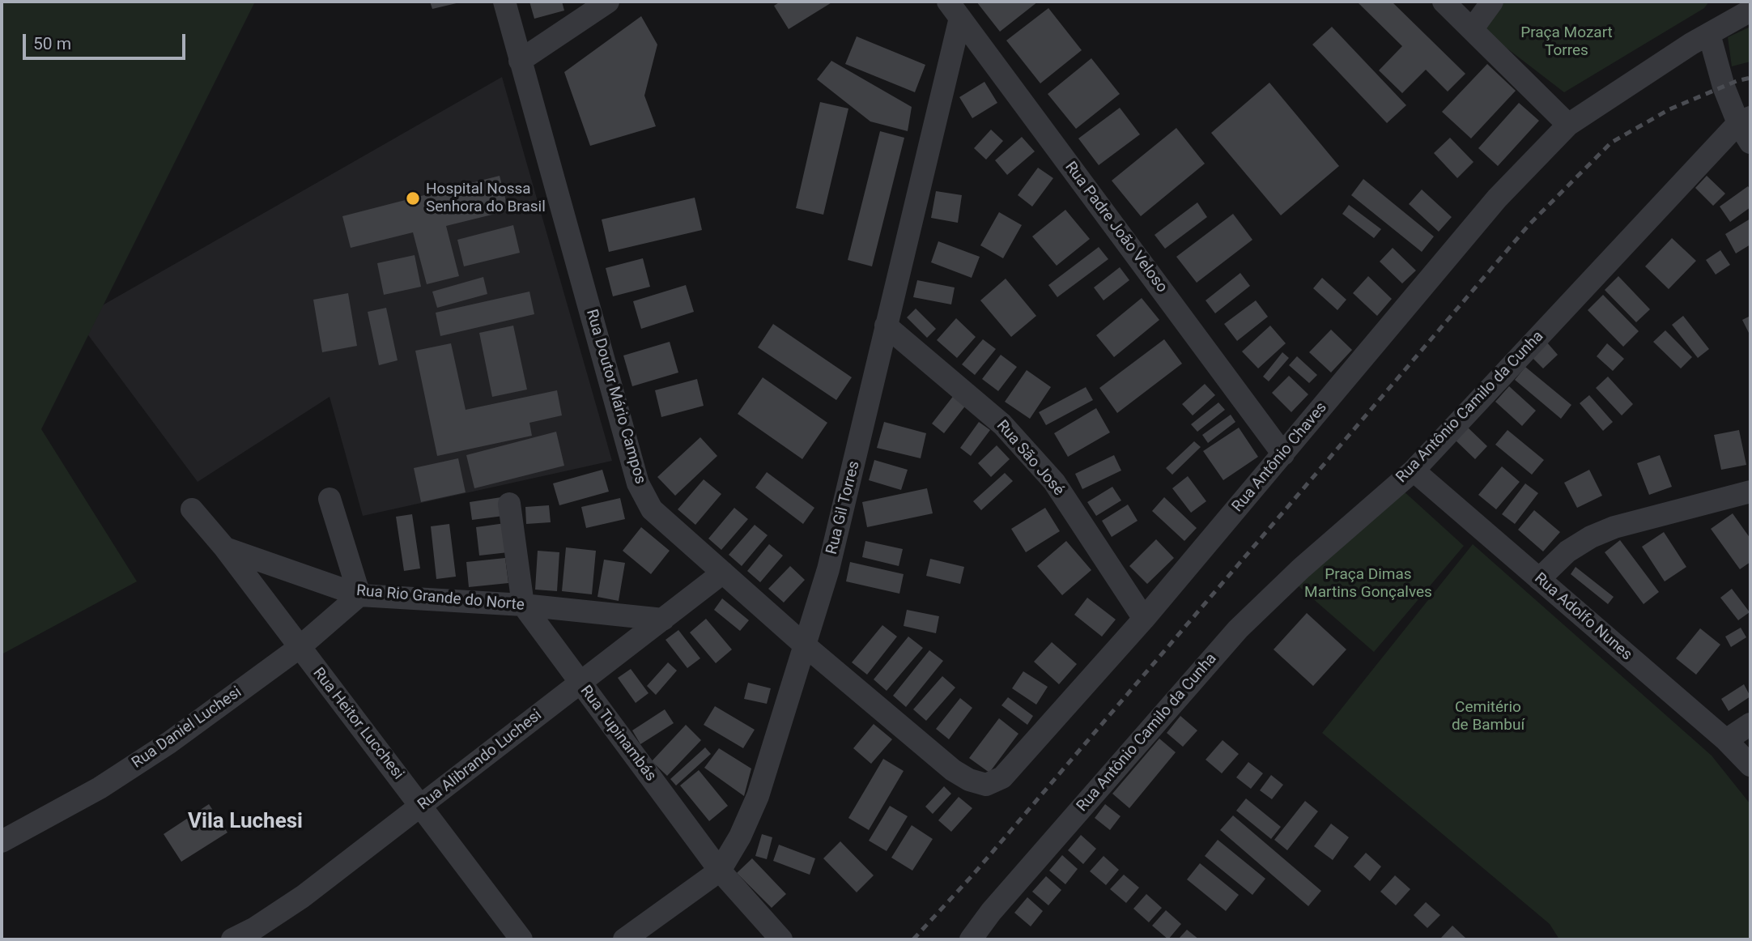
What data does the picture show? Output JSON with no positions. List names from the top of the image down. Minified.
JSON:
{"streets":{"street":["Rua Padre João Veloso","Rua Doutor Mário Campos","Rua Antônio Camilo da Cunha","Rua Antônio Chaves","Rua São José","Rua Gil Torres","Rua Rio Grande do Norte","Rua Adolfo Nunes","Rua Heitor Lucchesi","Rua Daniel Luchesi","Rua Tupinambás","Rua Alibrando Luchesi"]},"crossings":[["Rua Padre João Veloso","Rua Antônio Chaves"],["Rua Padre João Veloso","Rua Gil Torres"],["Rua Doutor Mário Campos","Rua Antônio Chaves"],["Rua Doutor Mário Campos","Rua Gil Torres"],["Rua Doutor Mário Campos","Rua Alibrando Luchesi"],["Rua Antônio Camilo da Cunha","Rua Adolfo Nunes"],["Rua Antônio Chaves","Rua São José"],["Rua São José","Rua Gil Torres"],["Rua Gil Torres","Rua Tupinambás"],["Rua Rio Grande do Norte","Rua Heitor Lucchesi"],["Rua Rio Grande do Norte","Rua Daniel Luchesi"],["Rua Rio Grande do Norte","Rua Tupinambás"],["Rua Rio Grande do Norte","Rua Alibrando Luchesi"],["Rua Heitor Lucchesi","Rua Daniel Luchesi"],["Rua Heitor Lucchesi","Rua Alibrando Luchesi"],["Rua Tupinambás","Rua Alibrando Luchesi"]],"districts":["Vila Luchesi"],"parks":["Praça Mozart Torres","Praça Dimas Martins Gonçalves","Cemitério de Bambuí"],"places":["Hospital Nossa Senhora do Brasil"],"scale_bar":"50 m"}
